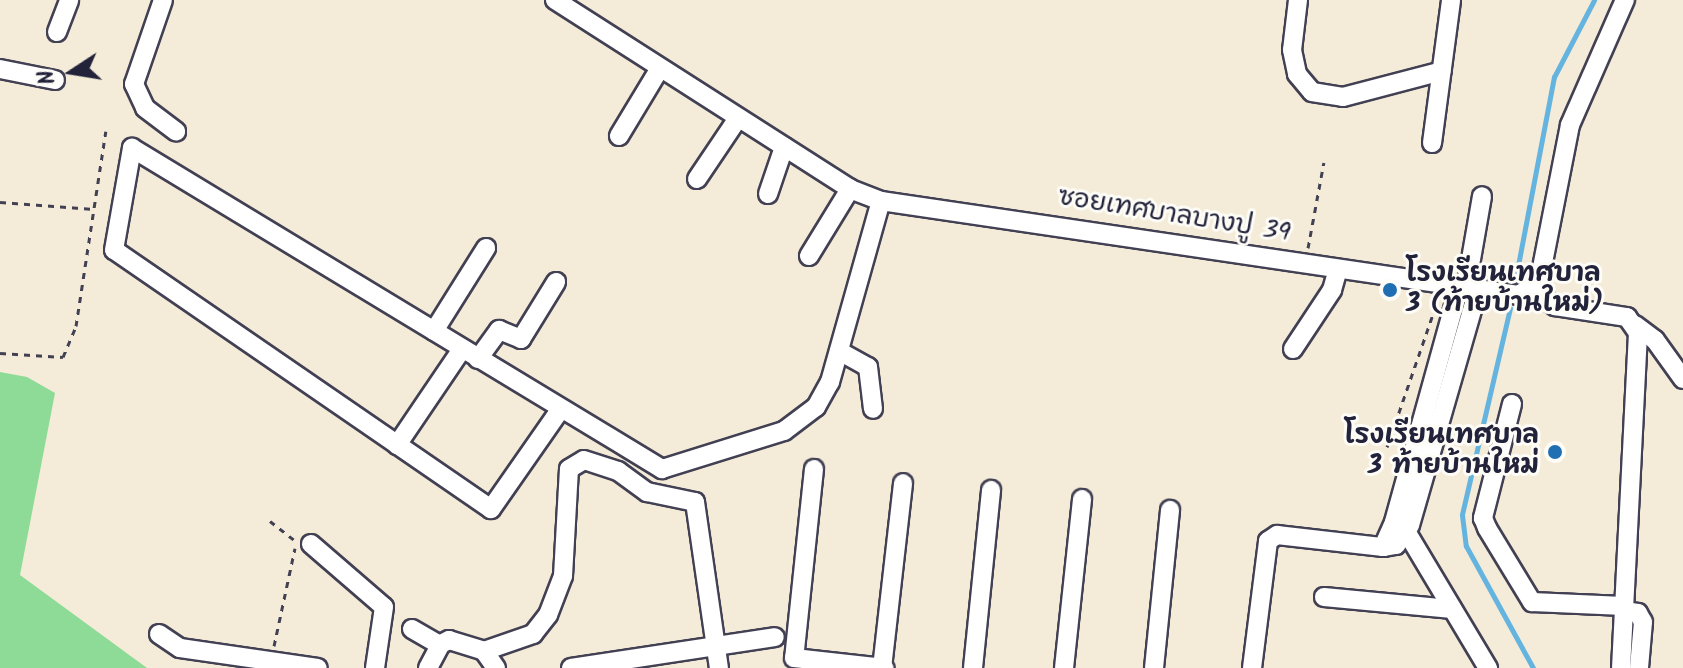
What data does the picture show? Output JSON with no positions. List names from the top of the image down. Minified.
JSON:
{"streets":{"street":["ซอยเทศบาลบางปู 39"]},"places":["โรงเรียนเทศบาล 3 (ท้ายบ้านใหม่)","โรงเรียนเทศบาล 3 ท้ายบ้านใหม่"],"north":"left"}
